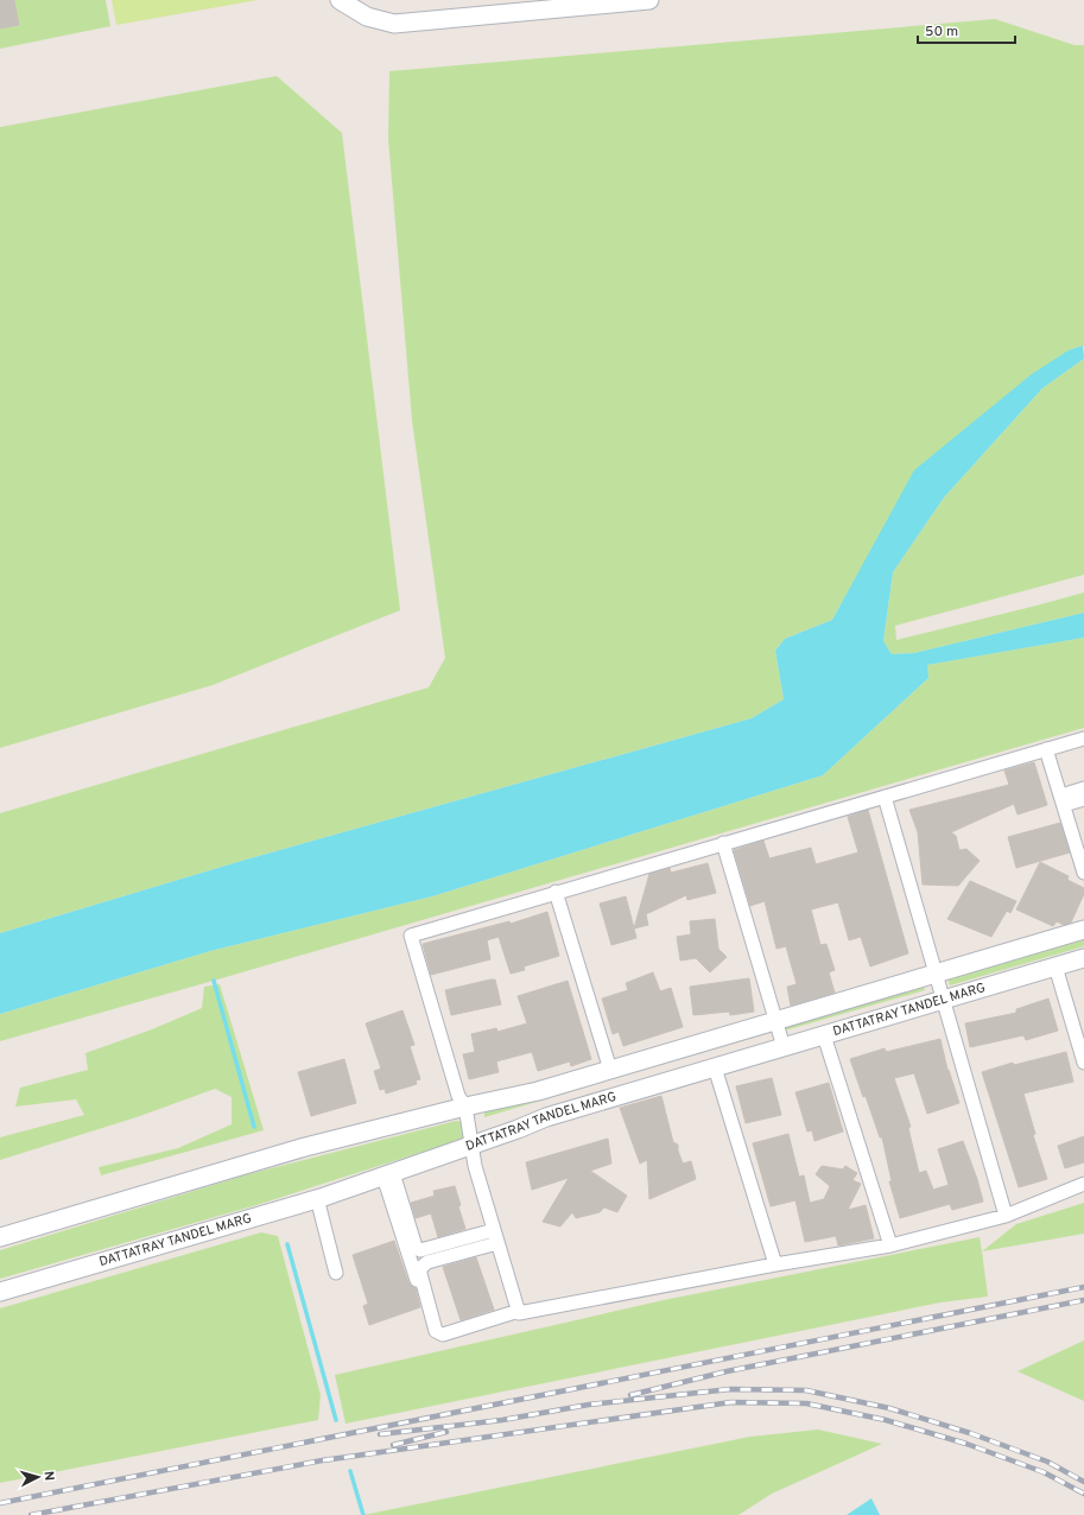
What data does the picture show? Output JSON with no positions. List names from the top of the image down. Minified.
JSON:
{"streets":{"main road":["DATTATRAY TANDEL MARG"]},"scale_bar":"50 m","north":"right"}
